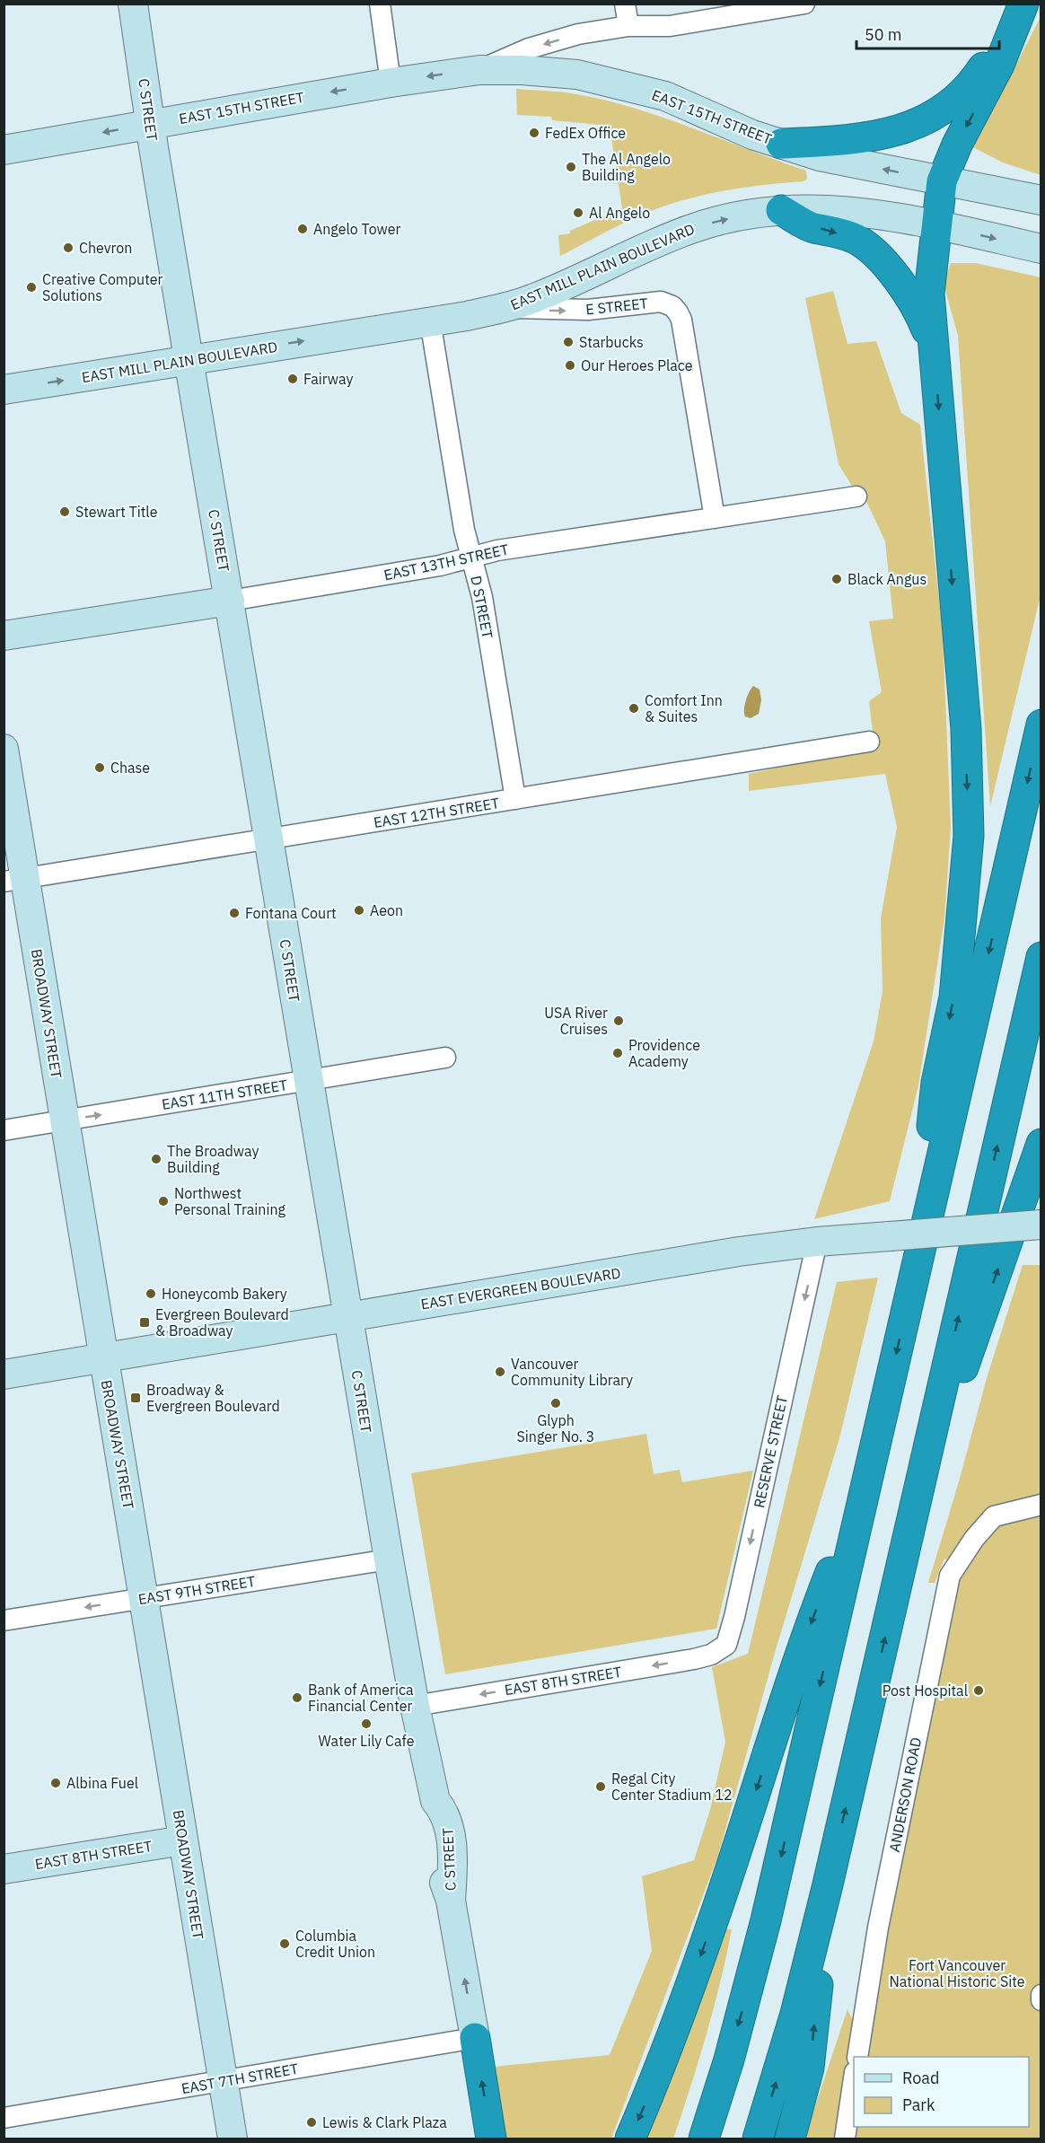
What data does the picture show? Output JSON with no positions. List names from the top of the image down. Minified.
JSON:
{"streets":{"main road":["EAST 15TH STREET","C STREET","EAST MILL PLAIN BOULEVARD","EAST 13TH STREET","BROADWAY STREET","EAST EVERGREEN BOULEVARD","EAST 8TH STREET"],"street":["E STREET","D STREET","EAST 12TH STREET","EAST 11TH STREET","RESERVE STREET","EAST 9TH STREET","ANDERSON ROAD","EAST 7TH STREET"]},"crossings":[["EAST 15TH STREET","C STREET"],["C STREET","EAST MILL PLAIN BOULEVARD"],["C STREET","EAST 13TH STREET"],["C STREET","EAST 12TH STREET"],["C STREET","EAST 11TH STREET"],["C STREET","EAST EVERGREEN BOULEVARD"],["C STREET","EAST 9TH STREET"],["C STREET","EAST 8TH STREET"],["C STREET","EAST 7TH STREET"],["EAST MILL PLAIN BOULEVARD","E STREET"],["EAST MILL PLAIN BOULEVARD","D STREET"],["E STREET","EAST 13TH STREET"],["EAST 13TH STREET","D STREET"],["D STREET","EAST 12TH STREET"],["EAST 12TH STREET","BROADWAY STREET"],["BROADWAY STREET","EAST 11TH STREET"],["BROADWAY STREET","EAST EVERGREEN BOULEVARD"],["BROADWAY STREET","EAST 9TH STREET"],["BROADWAY STREET","EAST 8TH STREET"],["BROADWAY STREET","EAST 7TH STREET"],["EAST EVERGREEN BOULEVARD","RESERVE STREET"],["RESERVE STREET","EAST 8TH STREET"]],"one_way":["EAST 15TH STREET","EAST MILL PLAIN BOULEVARD","EAST 11TH STREET","RESERVE STREET","EAST 9TH STREET","EAST 8TH STREET"],"parks":["Fort Vancouver National Historic Site"],"places":{"other":["FedEx Office","The Al Angelo Building","Al Angelo","Angelo Tower","Chevron","Creative Computer Solutions","Starbucks","Our Heroes Place","Fairway","Stewart Title","Black Angus","Comfort Inn & Suites","Chase","Aeon","Fontana Court","USA River Cruises","Providence Academy","The Broadway Building","Northwest Personal Training","Honeycomb Bakery","Vancouver Community Library","Glyph Singer No. 3","Post Hospital","Bank of America Financial Center","Water Lily Cafe","Albina Fuel","Regal City Center Stadium 12","Columbia Credit Union","Lewis & Clark Plaza"],"transit":["Evergreen Boulevard & Broadway","Broadway & Evergreen Boulevard"]},"legend":["Road","Park"],"scale_bar":"50 m"}
